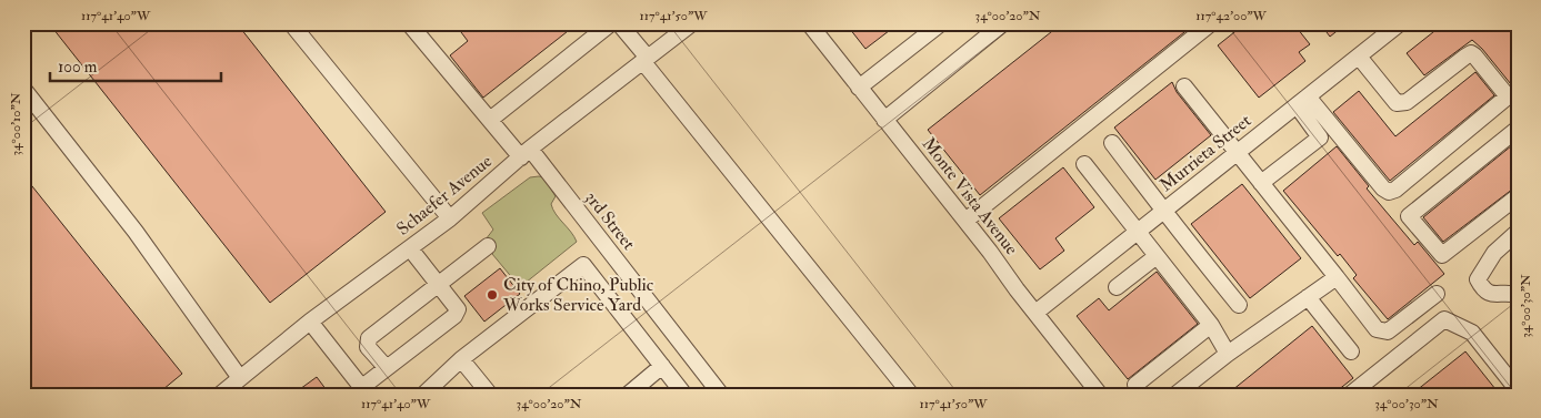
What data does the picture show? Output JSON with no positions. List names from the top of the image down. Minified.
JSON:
{"streets":{"street":["Murrieta Street","Schaefer Avenue","Monte Vista Avenue","3rd Street"]},"crossings":[["Murrieta Street","Monte Vista Avenue"],["Schaefer Avenue","3rd Street"]],"places":["City of Chino, Public Works Service Yard"],"scale_bar":"100 m","coordinates":["117°41'40\"W","117°41'50\"W","34°00'20\"N","117°42'00\"W","34°00'10\"N","34°00'30\"N"]}
